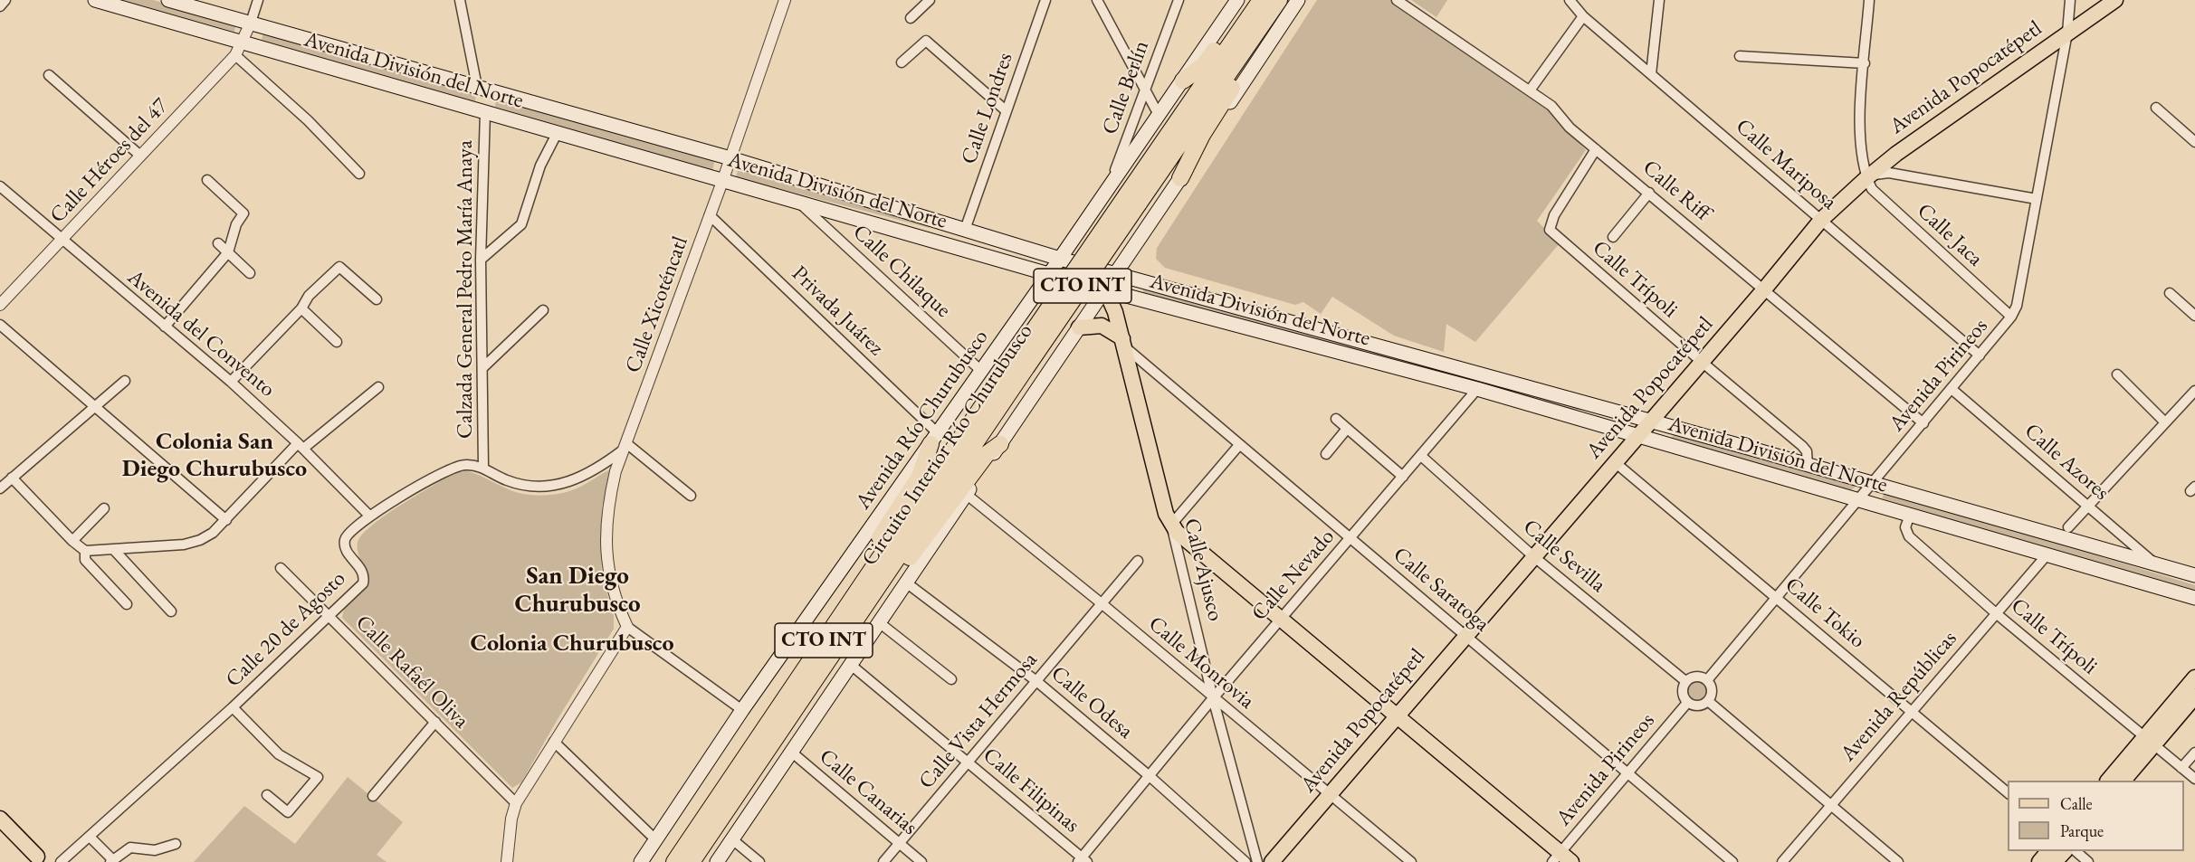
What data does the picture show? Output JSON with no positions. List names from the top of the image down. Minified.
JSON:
{"streets":{"highway":["CTO INT","Circuito Interior Río Churubusco"],"main road":["Avenida División del Norte","Avenida Popocatépetl","Avenida Río Churubusco","Calle Ajusco"],"street":["Calle Berlín","Calle Londres","Calle Héroes del 47","Calle Mariposa","Calle Riff","Calle Jaca","Calle Chilaque","Calle Trípoli","Calzada General Pedro María Anaya","Calle Xicoténcatl","Privada Juárez","Avenida del Convento","Avenida Pirineos","Calle Azores","Calle Sevilla","Calle Nevado","Calle Saratoga","Calle Tokio","Calle 20 de Agosto","Calle Monrovia","Calle Rafaél Oliva","Avenida Repúblicas","Calle Odesa","Calle Vista Hermosa","Calle Filipinas","Calle Canarias"]},"crossings":[["Avenida División del Norte","Avenida Popocatépetl"],["Avenida División del Norte","Calle Londres"],["Avenida División del Norte","Calle Héroes del 47"],["Avenida División del Norte","Calle Chilaque"],["Avenida División del Norte","Calle Trípoli"],["Avenida División del Norte","CTO INT"],["Avenida División del Norte","Calzada General Pedro María Anaya"],["Avenida División del Norte","Calle Xicoténcatl"],["Avenida División del Norte","Avenida Pirineos"],["Avenida División del Norte","Avenida Río Churubusco"],["Avenida División del Norte","Calle Azores"],["Avenida División del Norte","Calle Ajusco"],["Avenida División del Norte","Calle Nevado"],["Avenida División del Norte","Avenida Repúblicas"],["Avenida Popocatépetl","Calle Mariposa"],["Avenida Popocatépetl","Calle Riff"],["Avenida Popocatépetl","Calle Jaca"],["Avenida Popocatépetl","Calle Trípoli"],["Avenida Popocatépetl","Avenida Pirineos"],["Avenida Popocatépetl","Calle Sevilla"],["Avenida Popocatépetl","Calle Saratoga"],["Avenida Popocatépetl","Calle Tokio"],["Avenida Popocatépetl","Calle Monrovia"],["Calle Berlín","Avenida Río Churubusco"],["Calle Héroes del 47","Avenida del Convento"],["Calle Mariposa","Avenida Pirineos"],["Calle Riff","Calle Trípoli"],["Calle Riff","Avenida Pirineos"],["Calle Jaca","Avenida Pirineos"],["Calle Chilaque","Avenida Río Churubusco"],["Calle Trípoli","Avenida Repúblicas"],["CTO INT","Calle Ajusco"],["CTO INT","Calle Monrovia"],["CTO INT","Calle Odesa"],["CTO INT","Calle Filipinas"],["CTO INT","Calle Canarias"],["Calzada General Pedro María Anaya","Calle 20 de Agosto"],["Calle Xicoténcatl","Privada Juárez"],["Calle Xicoténcatl","Calle 20 de Agosto"],["Privada Juárez","Avenida Río Churubusco"],["Avenida del Convento","Calle 20 de Agosto"],["Avenida Pirineos","Calle Azores"],["Avenida Pirineos","Calle Sevilla"],["Avenida Pirineos","Calle Saratoga"],["Avenida Pirineos","Calle Tokio"],["Calle Sevilla","Calle Nevado"],["Calle Ajusco","Calle Nevado"],["Calle Ajusco","Calle Saratoga"],["Calle Ajusco","Calle Monrovia"],["Calle Nevado","Calle Saratoga"],["Calle Nevado","Calle Monrovia"],["Calle Nevado","Calle Odesa"],["Calle Nevado","Calle Filipinas"],["Calle Tokio","Avenida Repúblicas"],["Calle 20 de Agosto","Calle Rafaél Oliva"],["Calle Monrovia","Calle Vista Hermosa"],["Calle Odesa","Calle Vista Hermosa"],["Calle Vista Hermosa","Calle Filipinas"],["Calle Vista Hermosa","Calle Canarias"]],"districts":["Colonia San Diego Churubusco","San Diego Churubusco","Colonia Churubusco"],"legend":["Calle","Parque"]}
